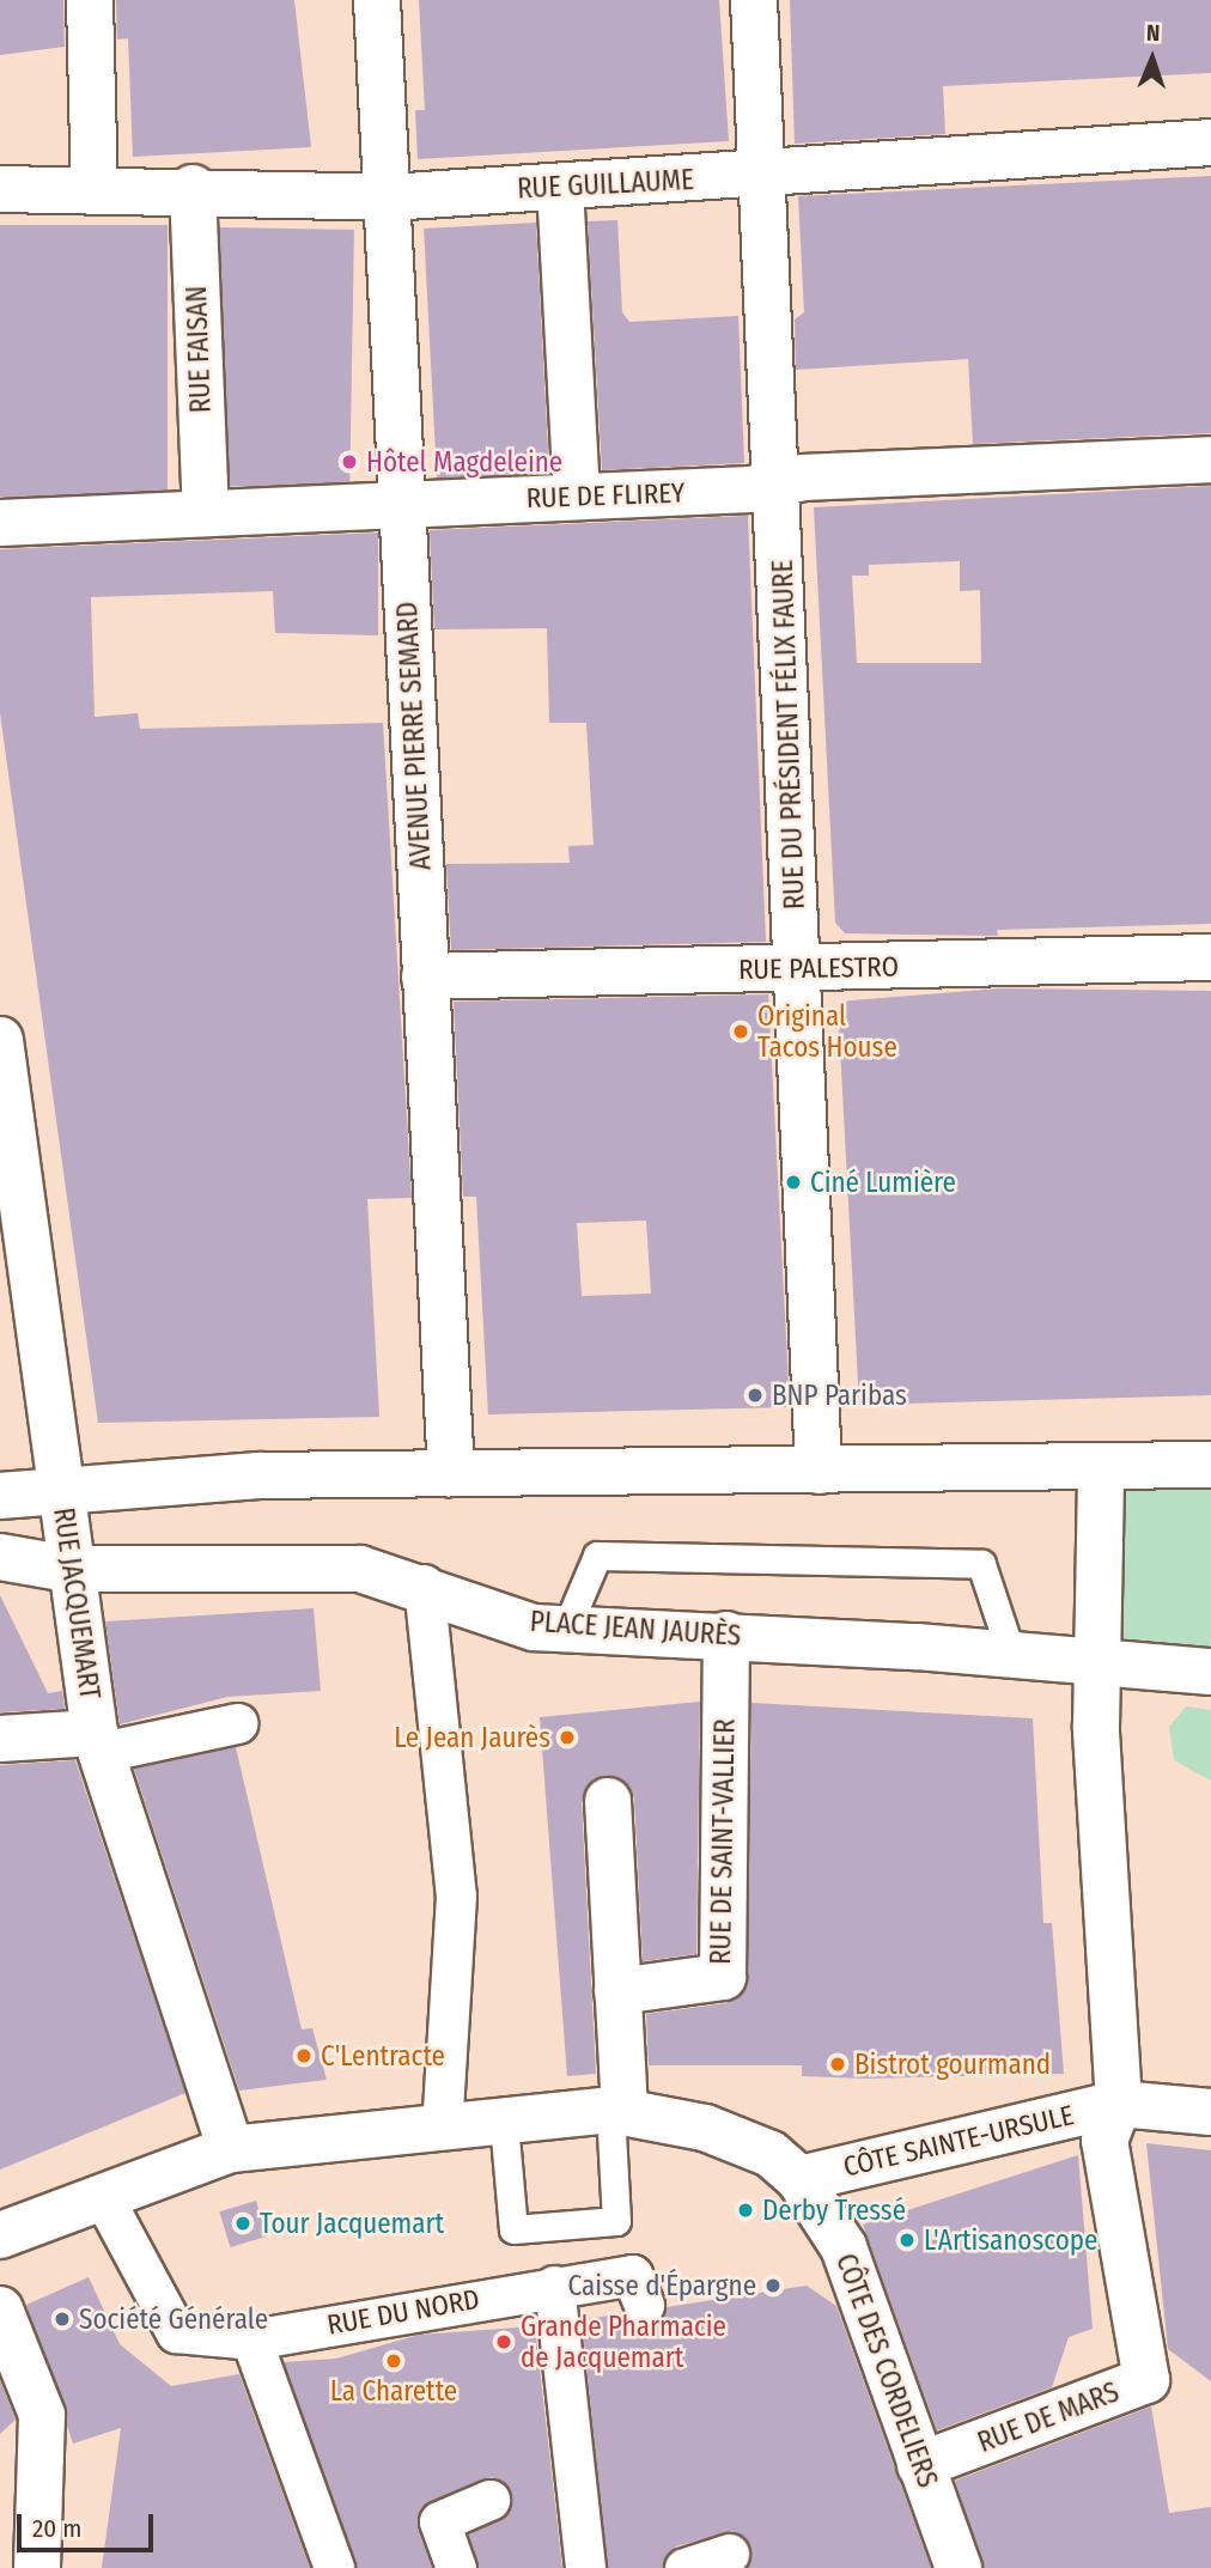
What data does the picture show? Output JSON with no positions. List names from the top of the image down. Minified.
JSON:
{"streets":{"street":["RUE GUILLAUME","RUE FAISAN","RUE DE FLIREY","RUE DU PRÉSIDENT FÉLIX FAURE","AVENUE PIERRE SEMARD","RUE PALESTRO","RUE JACQUEMART","PLACE JEAN JAURÈS","RUE DE SAINT-VALLIER","CÔTE SAINTE-URSULE","RUE DU NORD","CÔTE DES CORDELIERS","RUE DE MARS"]},"crossings":[["RUE GUILLAUME","RUE FAISAN"],["RUE GUILLAUME","RUE DU PRÉSIDENT FÉLIX FAURE"],["RUE GUILLAUME","AVENUE PIERRE SEMARD"],["RUE FAISAN","RUE DE FLIREY"],["RUE DE FLIREY","RUE DU PRÉSIDENT FÉLIX FAURE"],["RUE DE FLIREY","AVENUE PIERRE SEMARD"],["RUE DU PRÉSIDENT FÉLIX FAURE","RUE PALESTRO"],["AVENUE PIERRE SEMARD","RUE PALESTRO"],["RUE JACQUEMART","PLACE JEAN JAURÈS"],["PLACE JEAN JAURÈS","RUE DE SAINT-VALLIER"],["CÔTE SAINTE-URSULE","CÔTE DES CORDELIERS"],["CÔTE SAINTE-URSULE","RUE DE MARS"],["CÔTE DES CORDELIERS","RUE DE MARS"]],"places":["Hôtel Magdeleine","Original Tacos House","Ciné Lumière","BNP Paribas","Le Jean Jaurès","C'Lentracte","Bistrot gourmand","Derby Tressé","Tour Jacquemart","L'Artisanoscope","Caisse d'Épargne","Société Générale","Grande Pharmacie de Jacquemart","La Charette"],"scale_bar":"20 m","north":"top"}
